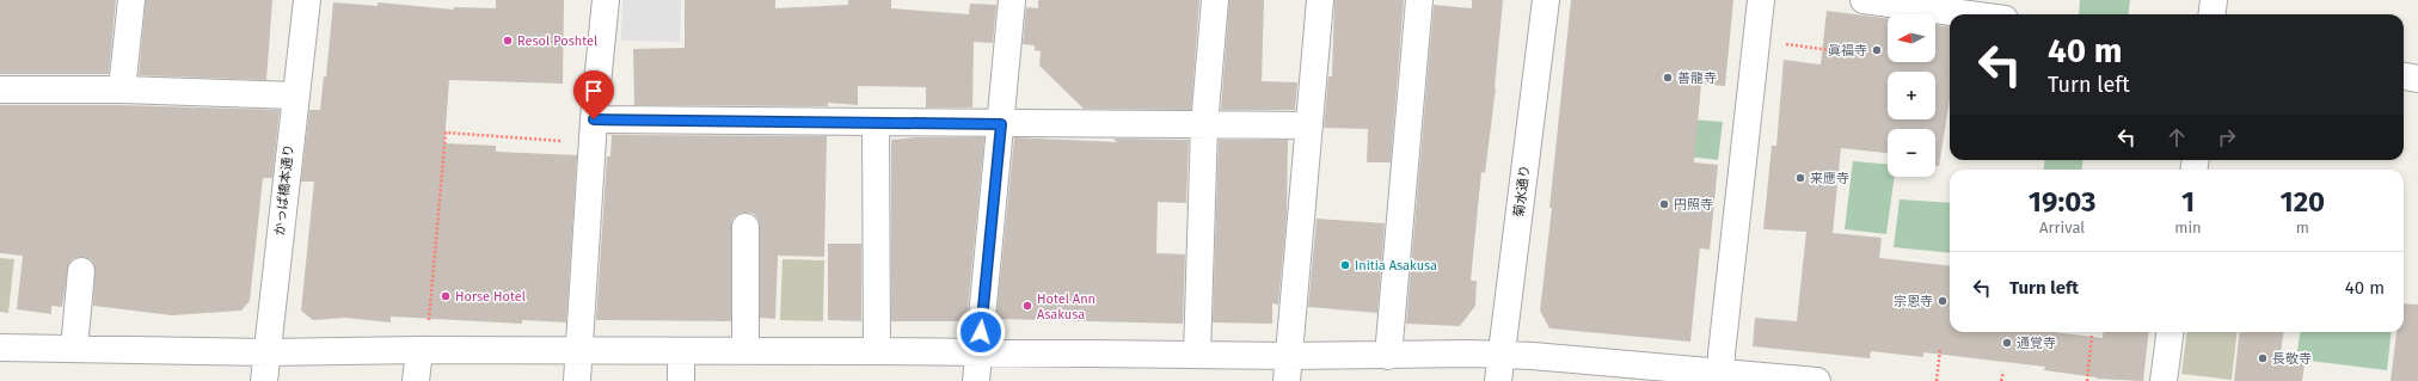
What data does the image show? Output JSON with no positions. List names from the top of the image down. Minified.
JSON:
{"streets":{"street":["かっぱ橋本通り","菊水通り"]},"places":["Resol Poshtel","眞福寺","善龍寺","来應寺","円照寺","Initia Asakusa","Horse Hotel","宗恩寺","Hotel Ann Asakusa","通覚寺","長敬寺"],"north":"left","page":{"map_buttons":["+","−"],"turn":["40 m","Turn left"],"eta":["19:03","Arrival","1","min","120","m"],"list":[{"name":"Turn left","value":"40 m"}]}}
